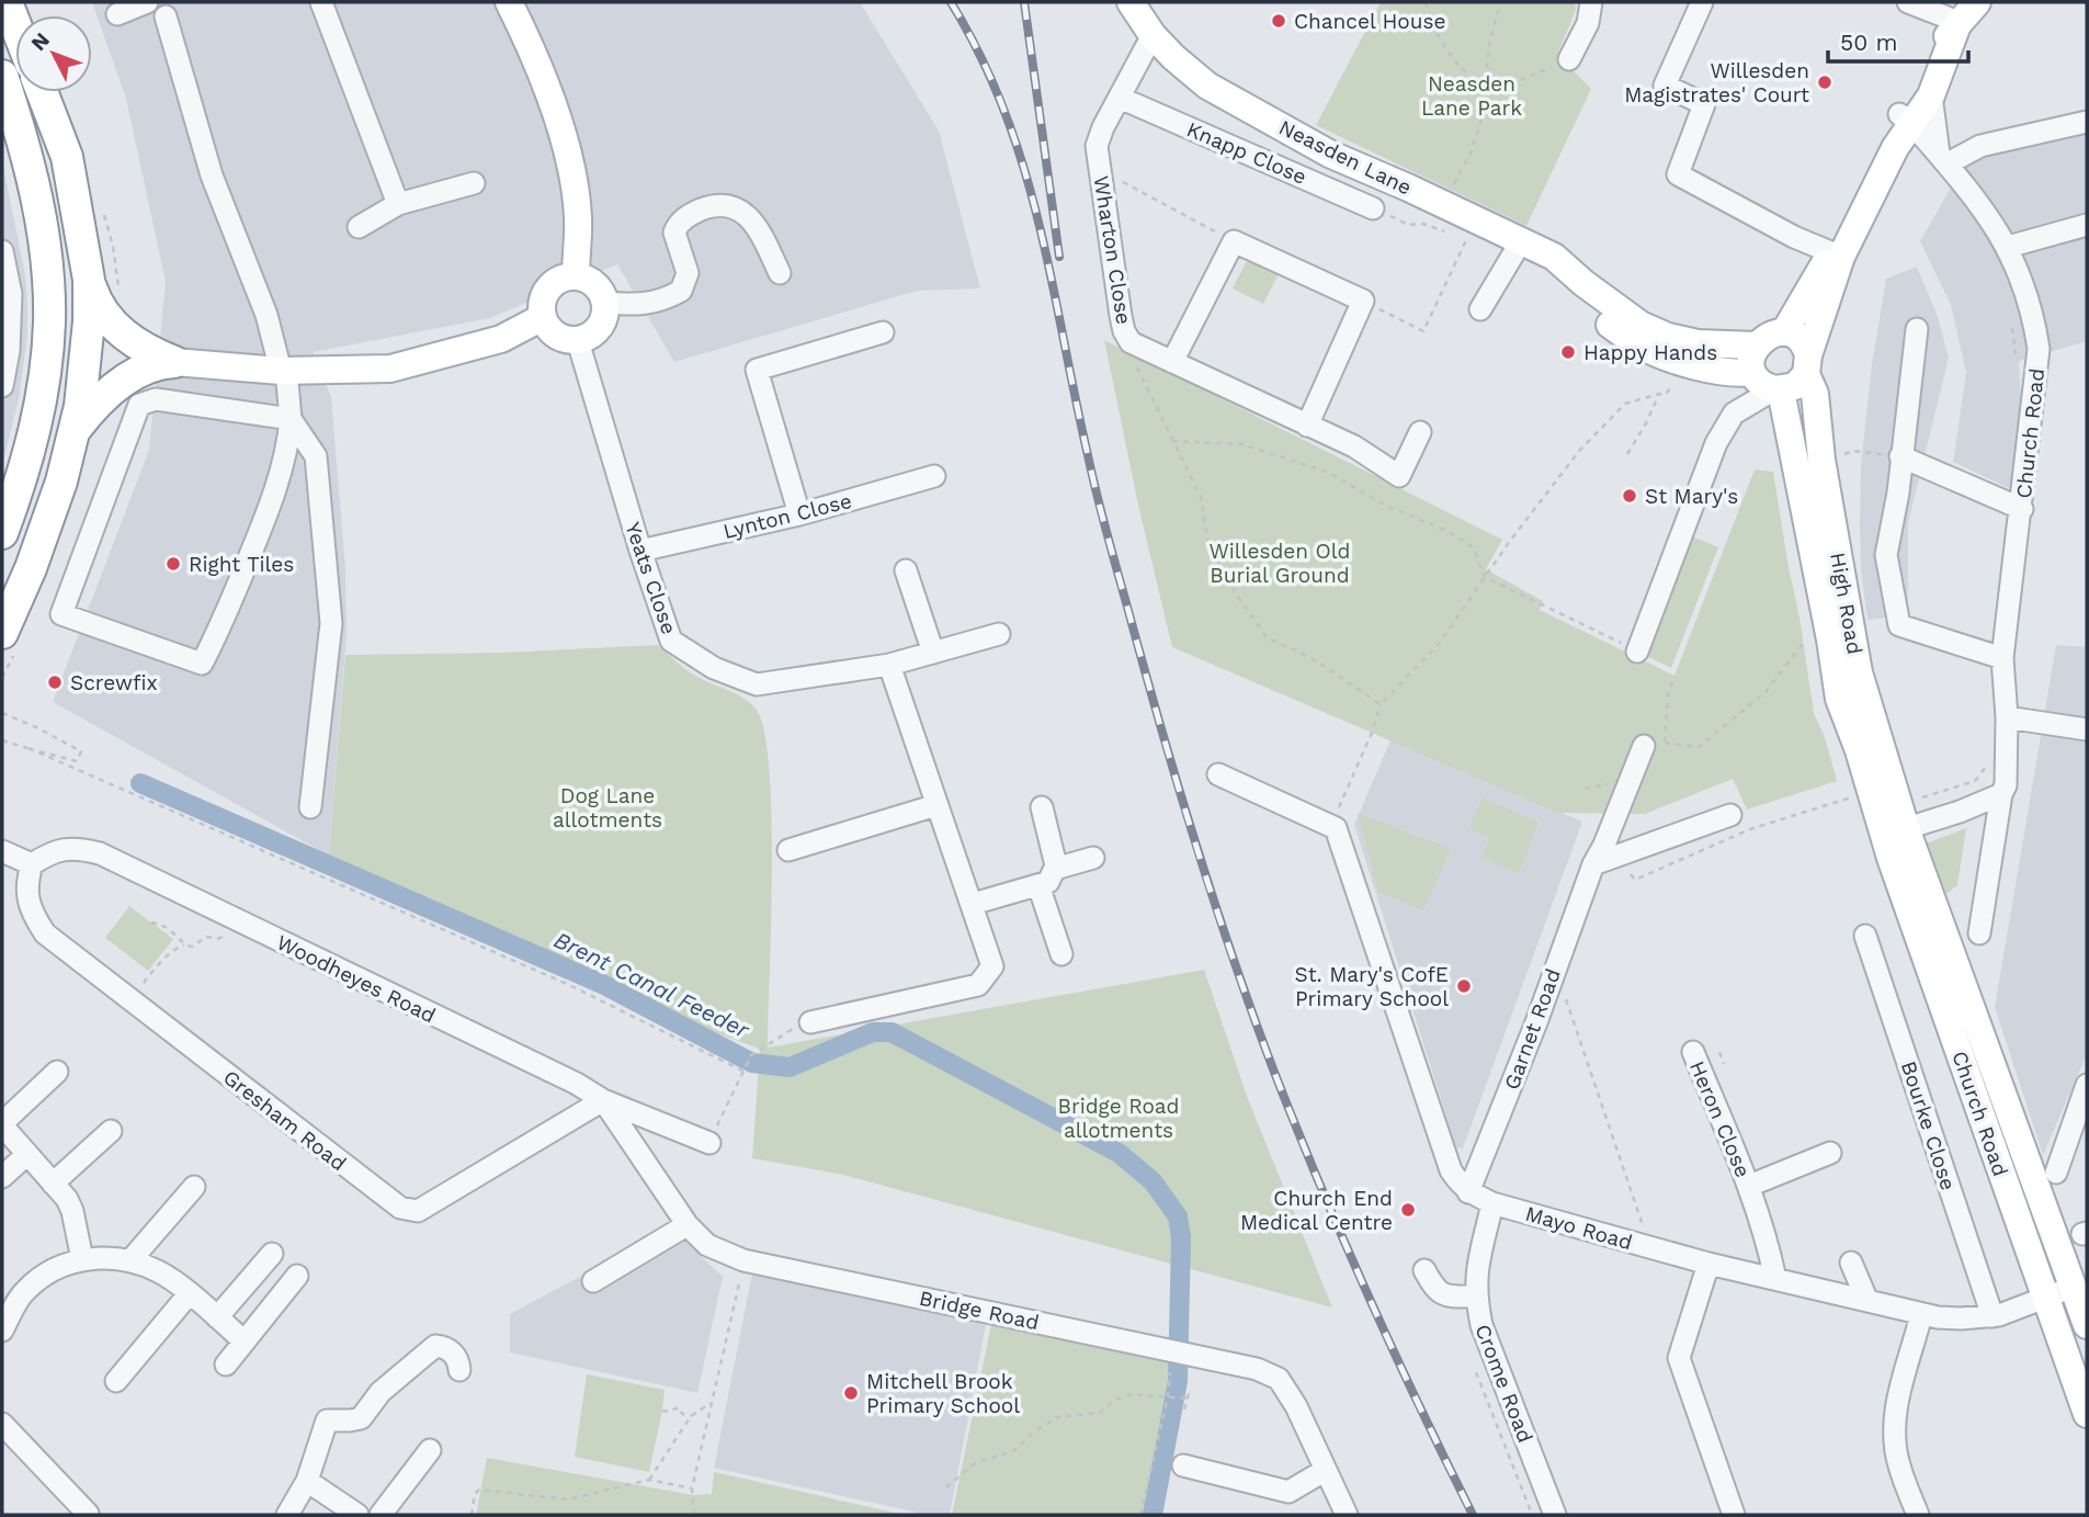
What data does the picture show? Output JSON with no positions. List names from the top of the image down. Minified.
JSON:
{"streets":{"main road":["Neasden Lane","Church Road","High Road"],"street":["Knapp Close","Wharton Close","Lynton Close","Yeats Close","Woodheyes Road","Garnet Road","Heron Close","Gresham Road","Bourke Close","Mayo Road","Bridge Road","Crome Road"]},"crossings":[["Knapp Close","Wharton Close"],["Neasden Lane","Wharton Close"],["Neasden Lane","High Road"],["Church Road","High Road"],["Church Road","Mayo Road"],["Lynton Close","Yeats Close"],["Woodheyes Road","Gresham Road"],["Woodheyes Road","Bridge Road"],["Garnet Road","Mayo Road"],["Heron Close","Mayo Road"],["Gresham Road","Bridge Road"],["Bourke Close","Mayo Road"],["Mayo Road","Crome Road"]],"water":["Brent Canal Feeder"],"parks":["Neasden Lane Park","Willesden Old Burial Ground","Dog Lane allotments","Bridge Road allotments"],"places":["Chancel House","Willesden Magistrates' Court","Happy Hands","St Mary's","Right Tiles","Screwfix","St. Mary's CofE Primary School","Church End Medical Centre","Mitchell Brook Primary School"],"scale_bar":"50 m","north":"top left"}
